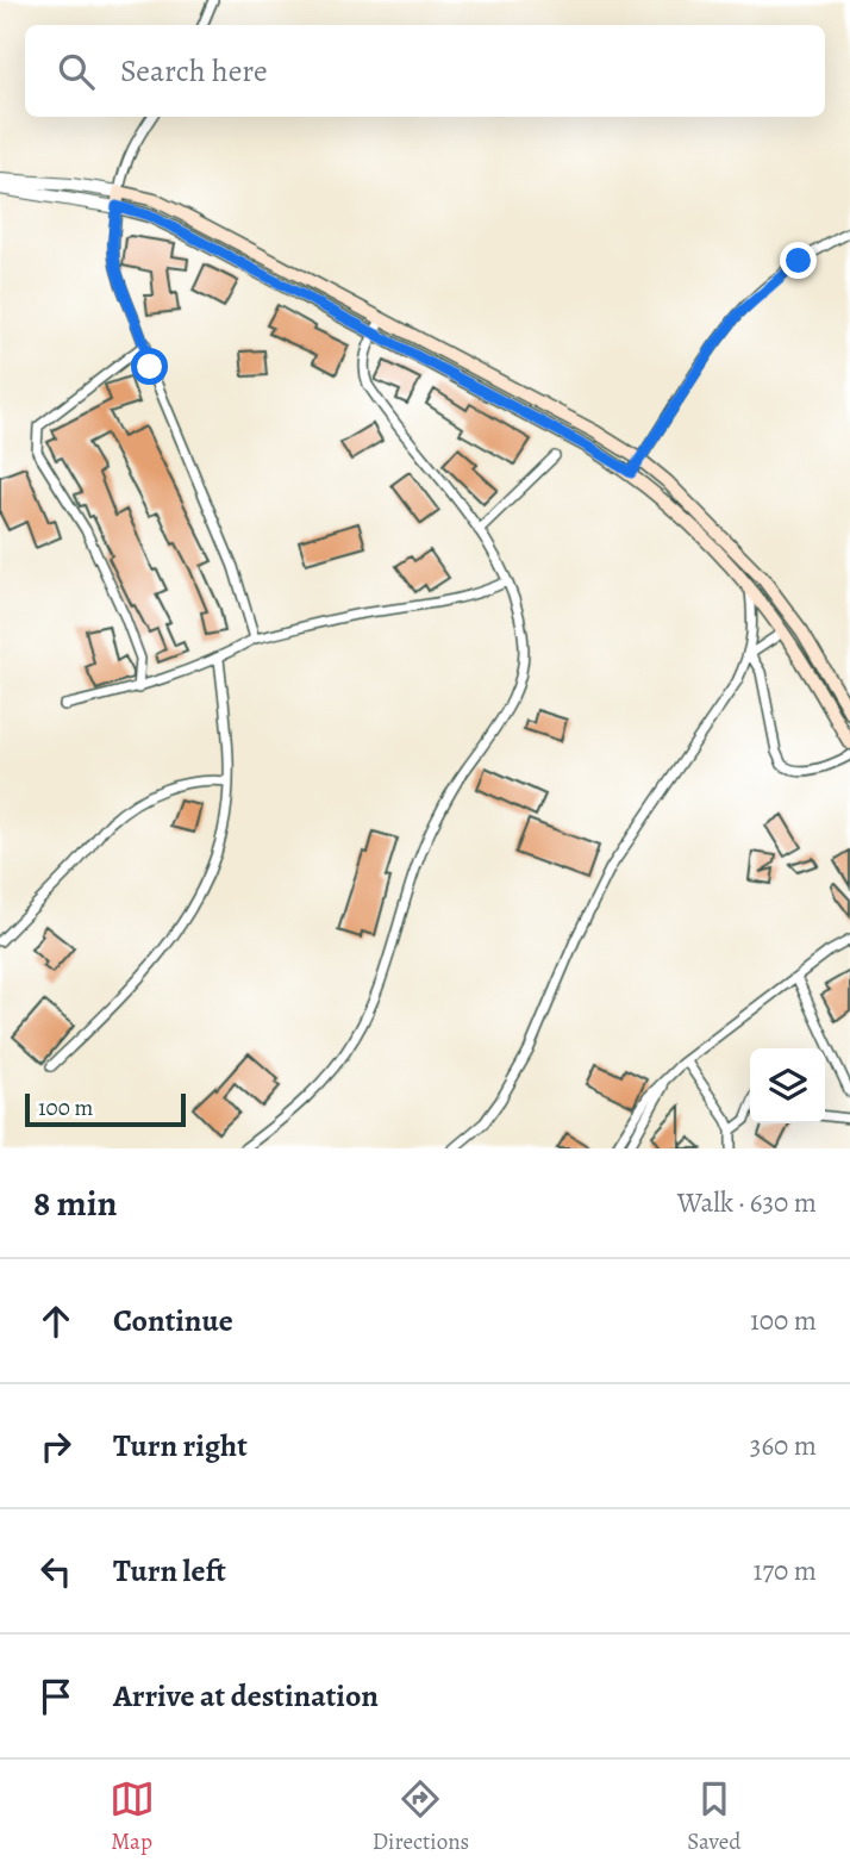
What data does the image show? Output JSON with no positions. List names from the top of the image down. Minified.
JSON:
{"scale_bar":"100 m","page":{"search":"Search here","scale":"100 m","heading":["8 min","Walk · 630 m"],"list":[["Continue","100 m"],["Turn right","360 m"],["Turn left","170 m"],"Arrive at destination"],"nav":["Map","Directions","Saved"]}}
